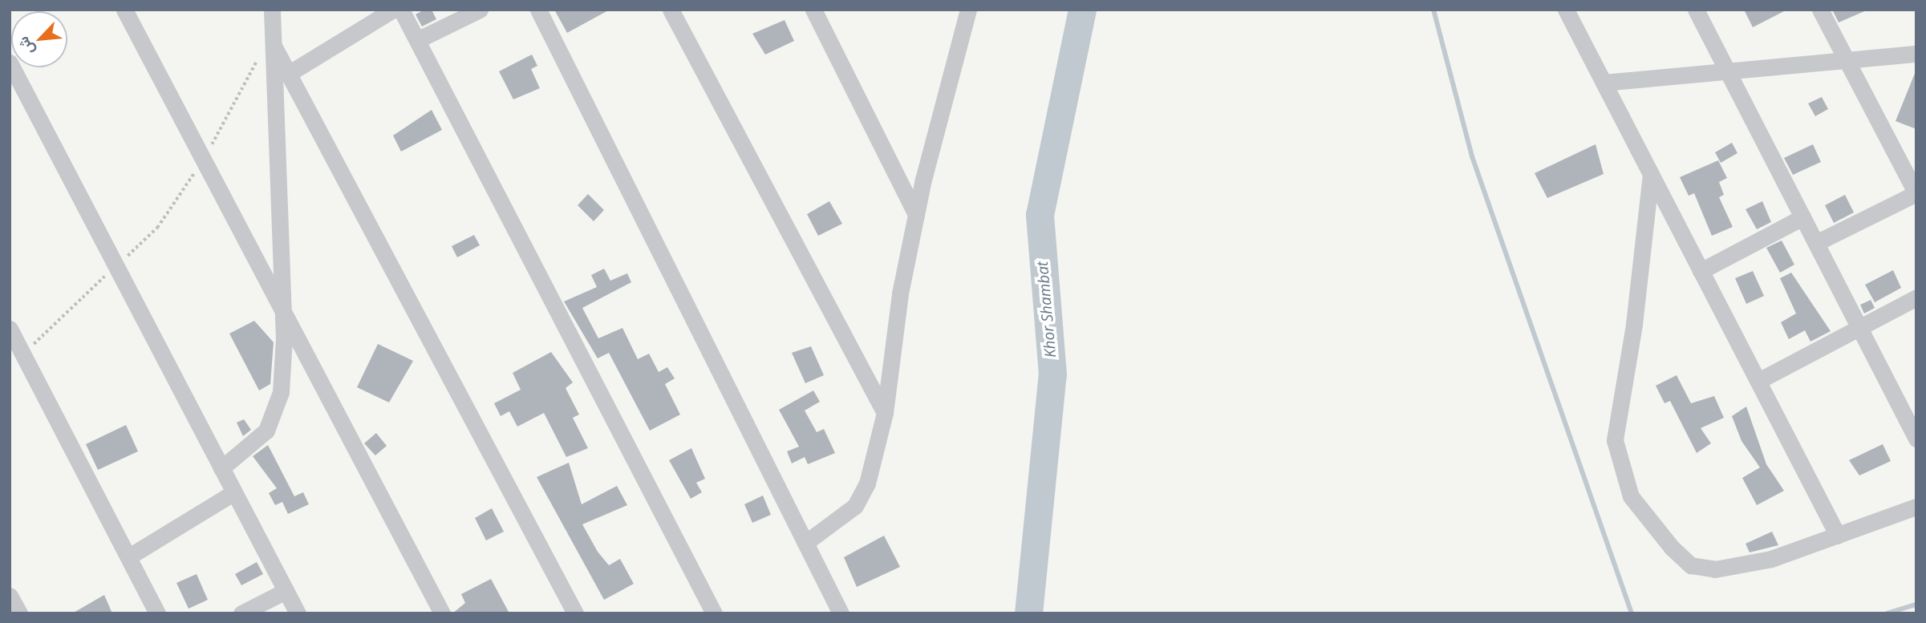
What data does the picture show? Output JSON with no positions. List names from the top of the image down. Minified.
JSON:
{"water":["Khor Shambat"],"north":"bottom left"}
